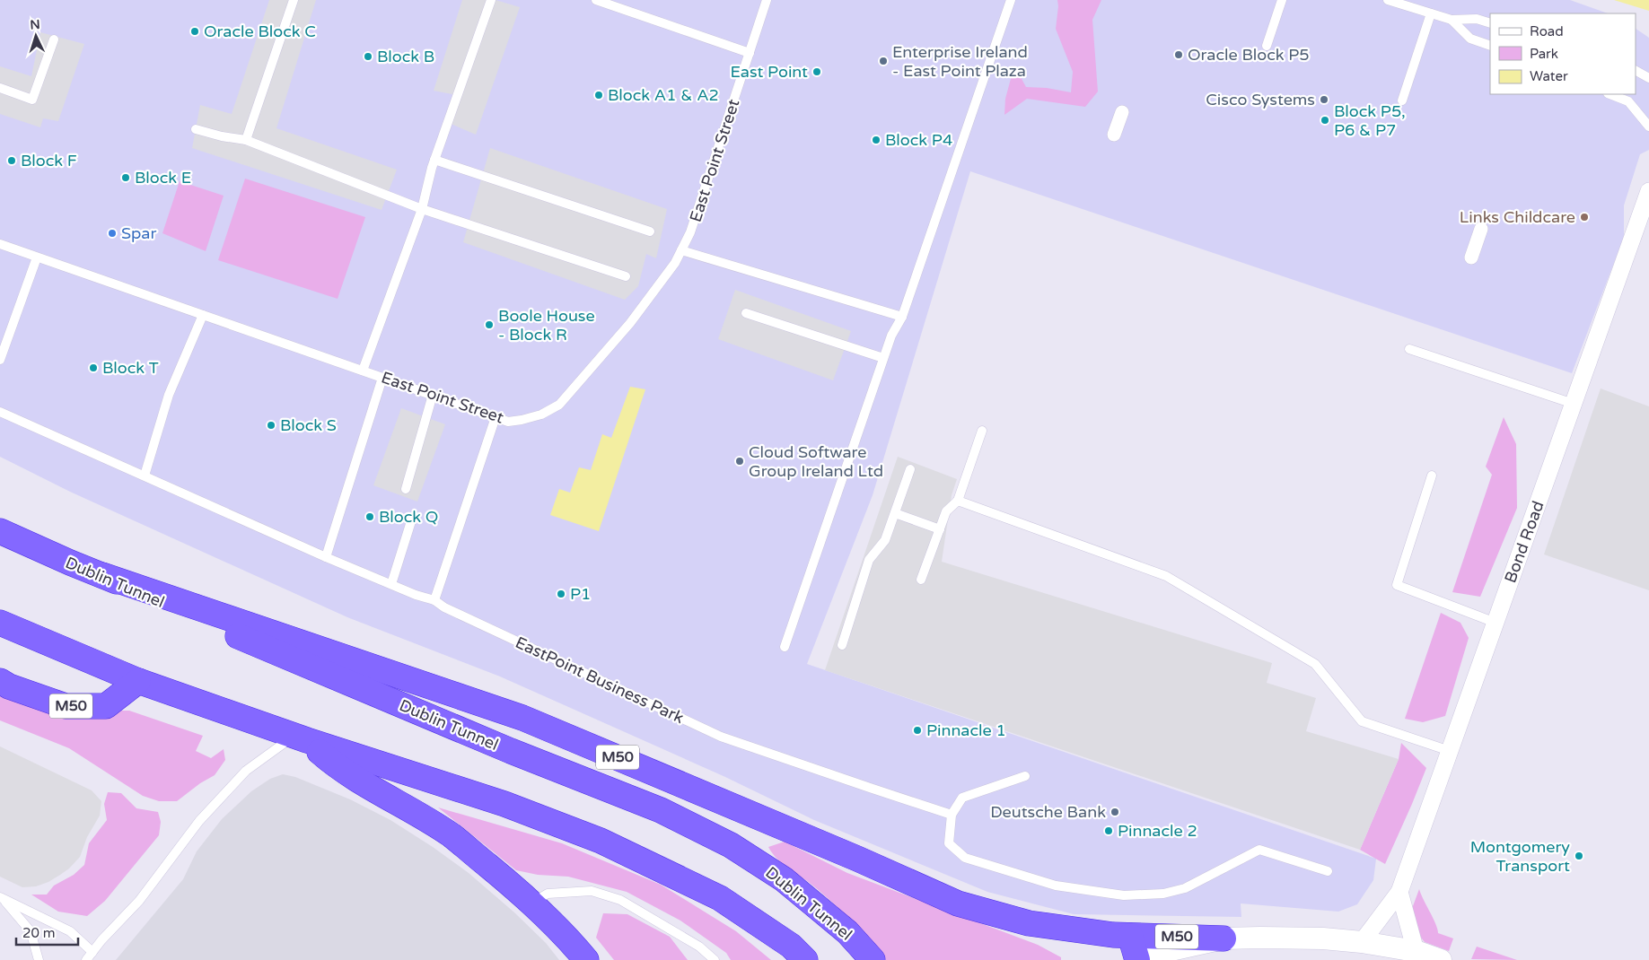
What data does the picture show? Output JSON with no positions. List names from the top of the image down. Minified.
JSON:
{"streets":{"highway":["Dublin Tunnel","M50"],"street":["Bond Road"],"lane":["East Point Street","EastPoint Business Park"]},"crossings":[["Dublin Tunnel","M50"]],"places":["Oracle Block C","Oracle Block P5","Block B","Enterprise Ireland - East Point Plaza","East Point","Block A1 & A2","Cisco Systems","Block P5, P6 & P7","Block P4","Block F","Block E","Links Childcare","Spar","Boole House - Block R","Block T","Block S","Cloud Software Group Ireland Ltd","Block Q","P1","Pinnacle 1","Deutsche Bank","Pinnacle 2","Montgomery Transport"],"legend":["Road","Park","Water"],"scale_bar":"20 m","north":"top"}
